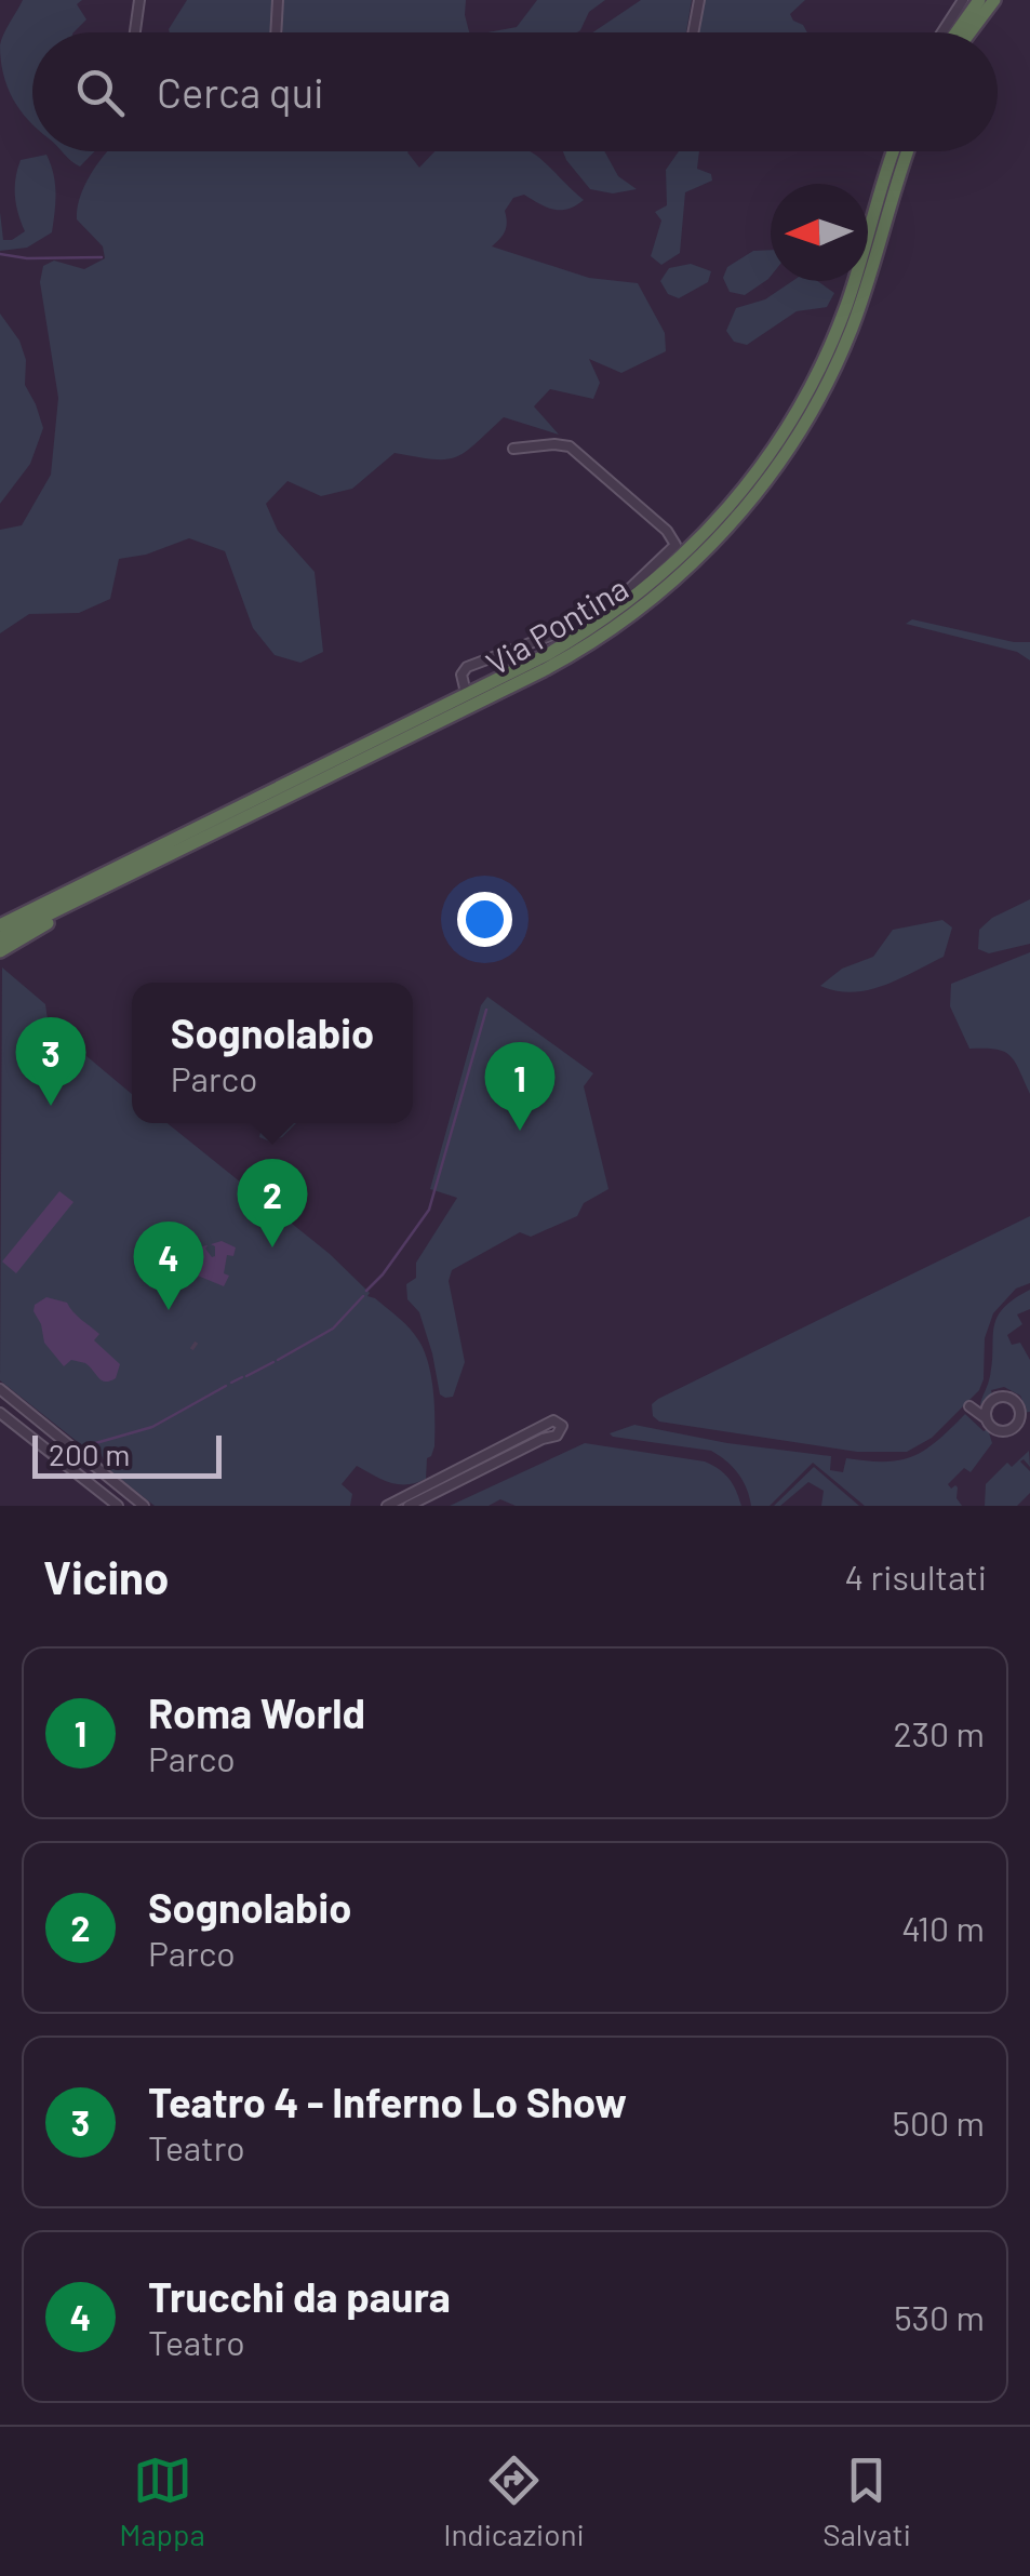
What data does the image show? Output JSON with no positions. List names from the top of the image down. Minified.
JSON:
{"streets":{"highway":["Via Pontina"]},"scale_bar":"200 m","north":"left","page":{"search":"Cerca qui","popup":["Sognolabio","Parco"],"pins":["3","1","2","4"],"scale":"200 m","heading":["Vicino","4 risultati"],"list":[{"mark":"1","name":"Roma World","note":"Parco","value":"230 m"},{"mark":"2","name":"Sognolabio","note":"Parco","value":"410 m"},{"mark":"3","name":"Teatro 4 - Inferno Lo Show","note":"Teatro","value":"500 m"},{"mark":"4","name":"Trucchi da paura","note":"Teatro","value":"530 m"}],"nav":["Mappa","Indicazioni","Salvati"]}}
